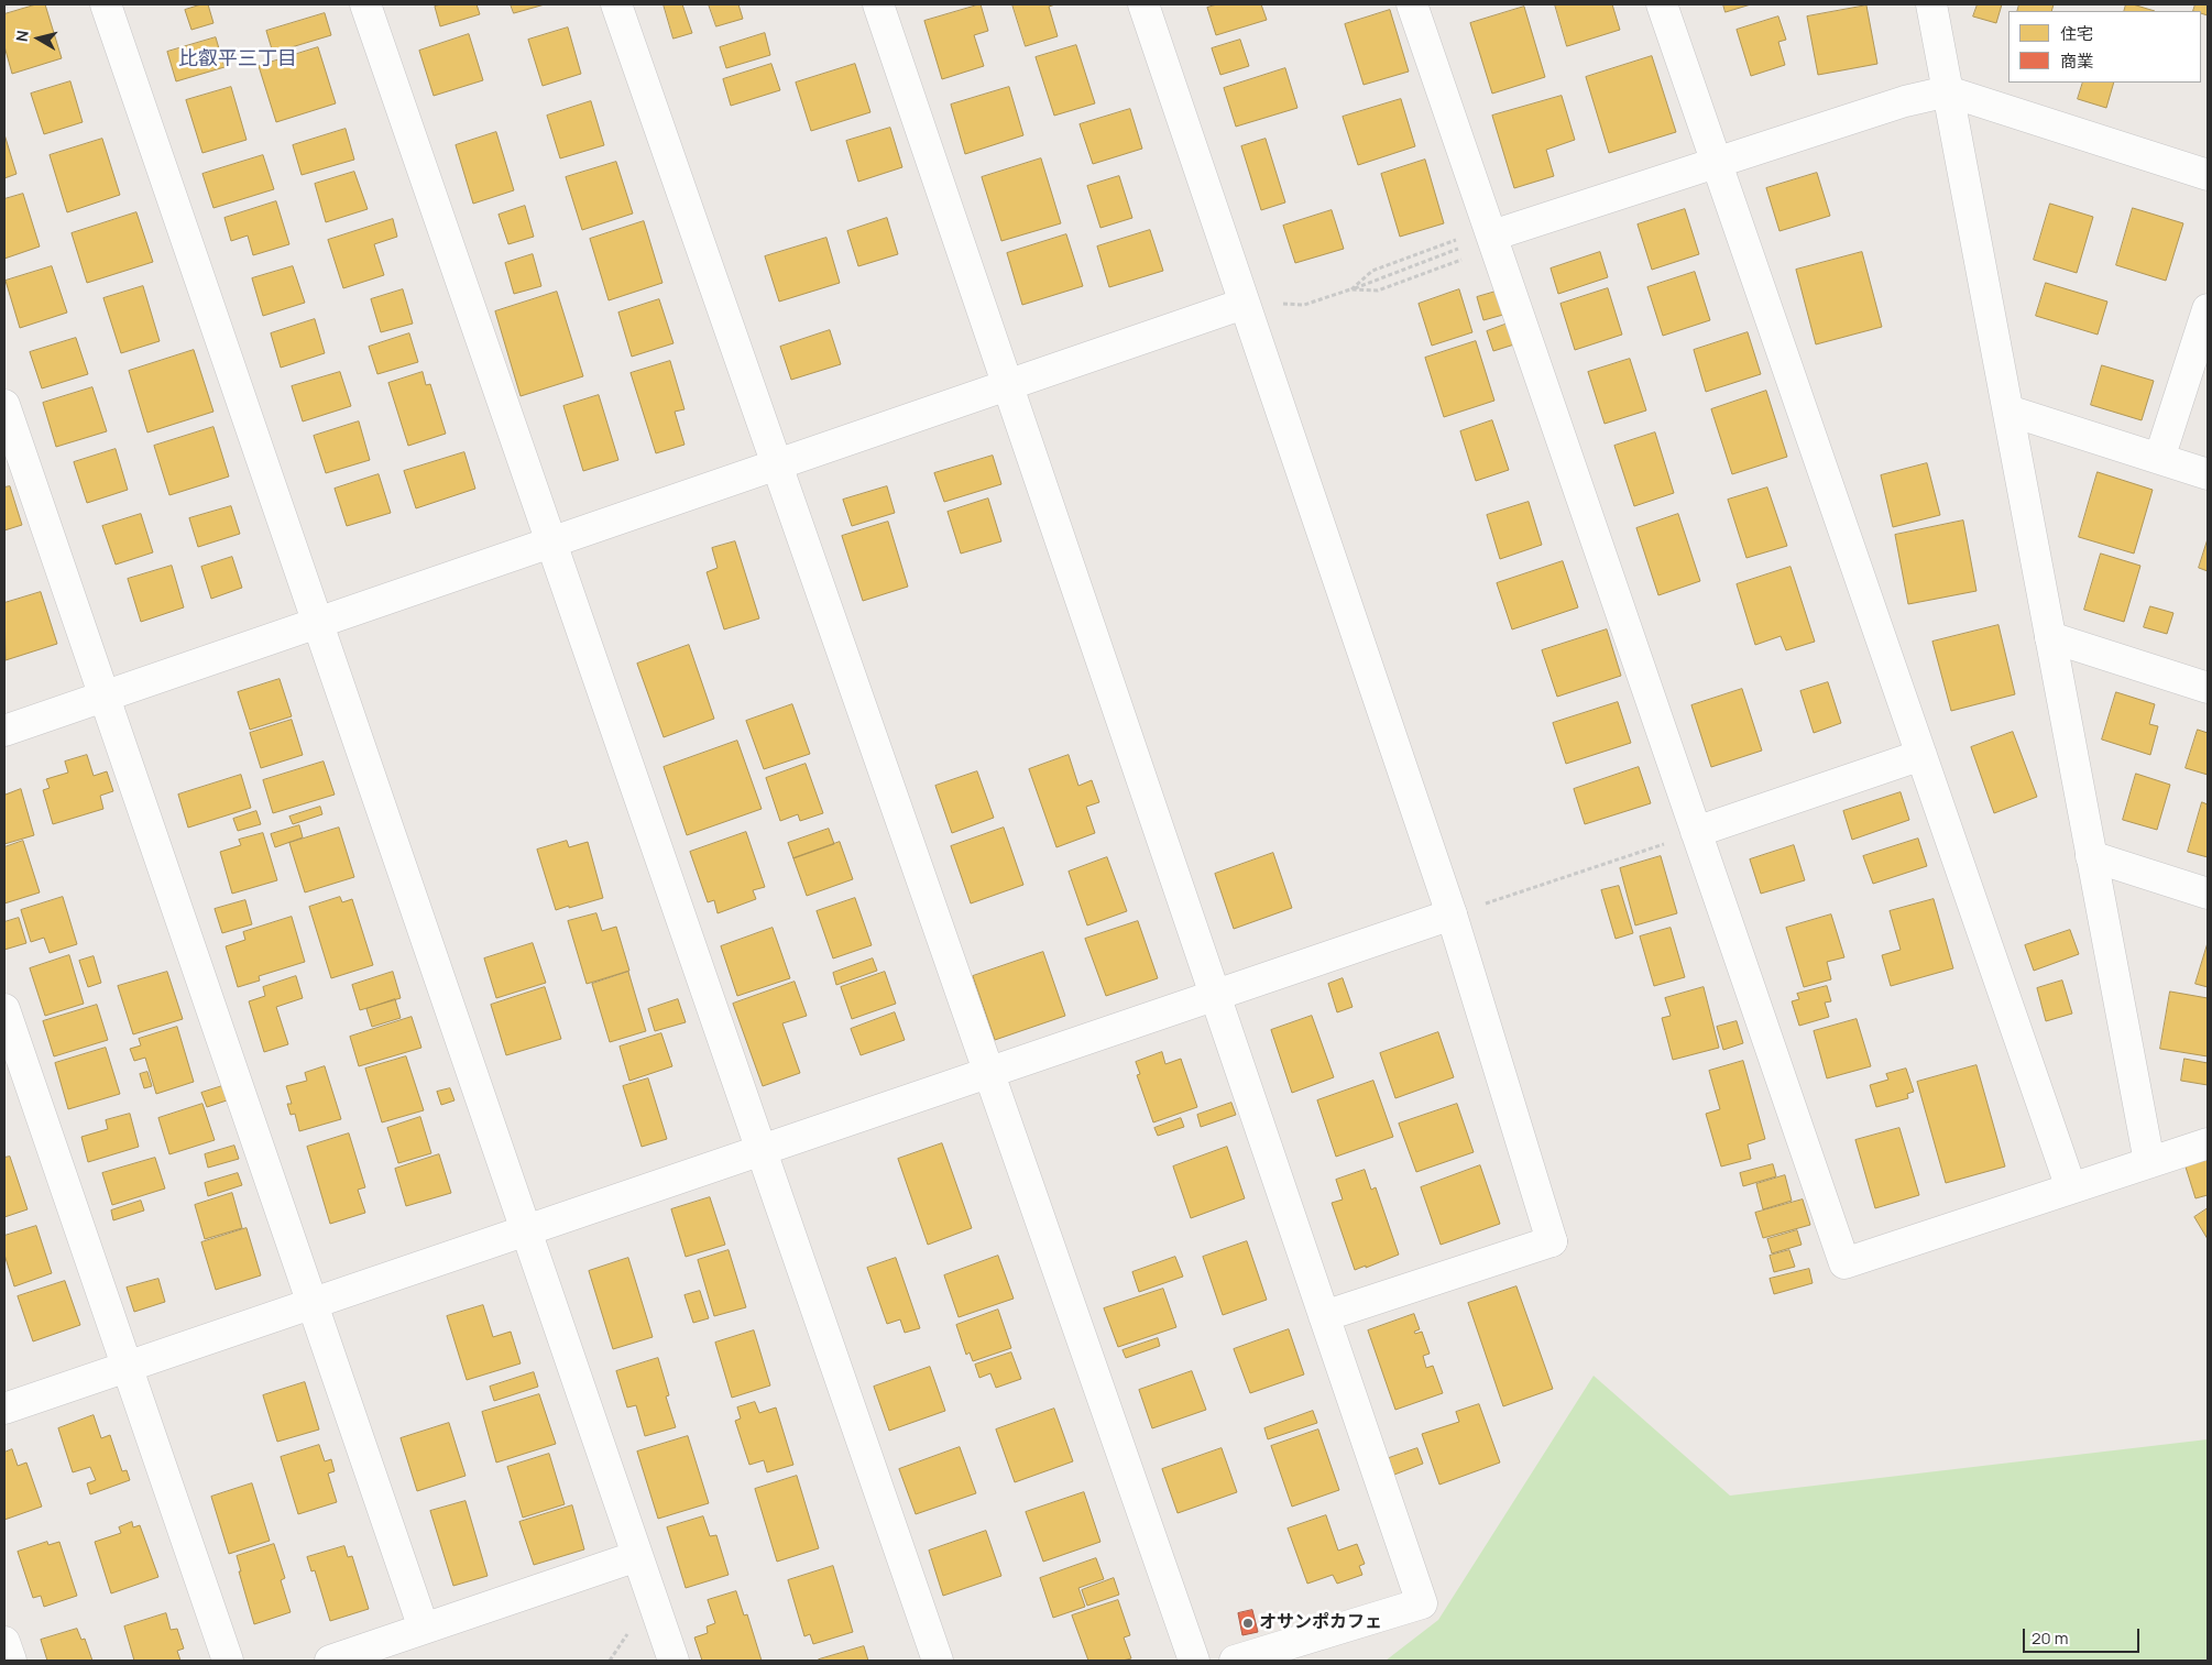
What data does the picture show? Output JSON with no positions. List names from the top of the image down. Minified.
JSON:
{"districts":["比叡平三丁目"],"places":["オサンポカフェ"],"legend":["住宅","商業"],"scale_bar":"20 m","north":"left"}
